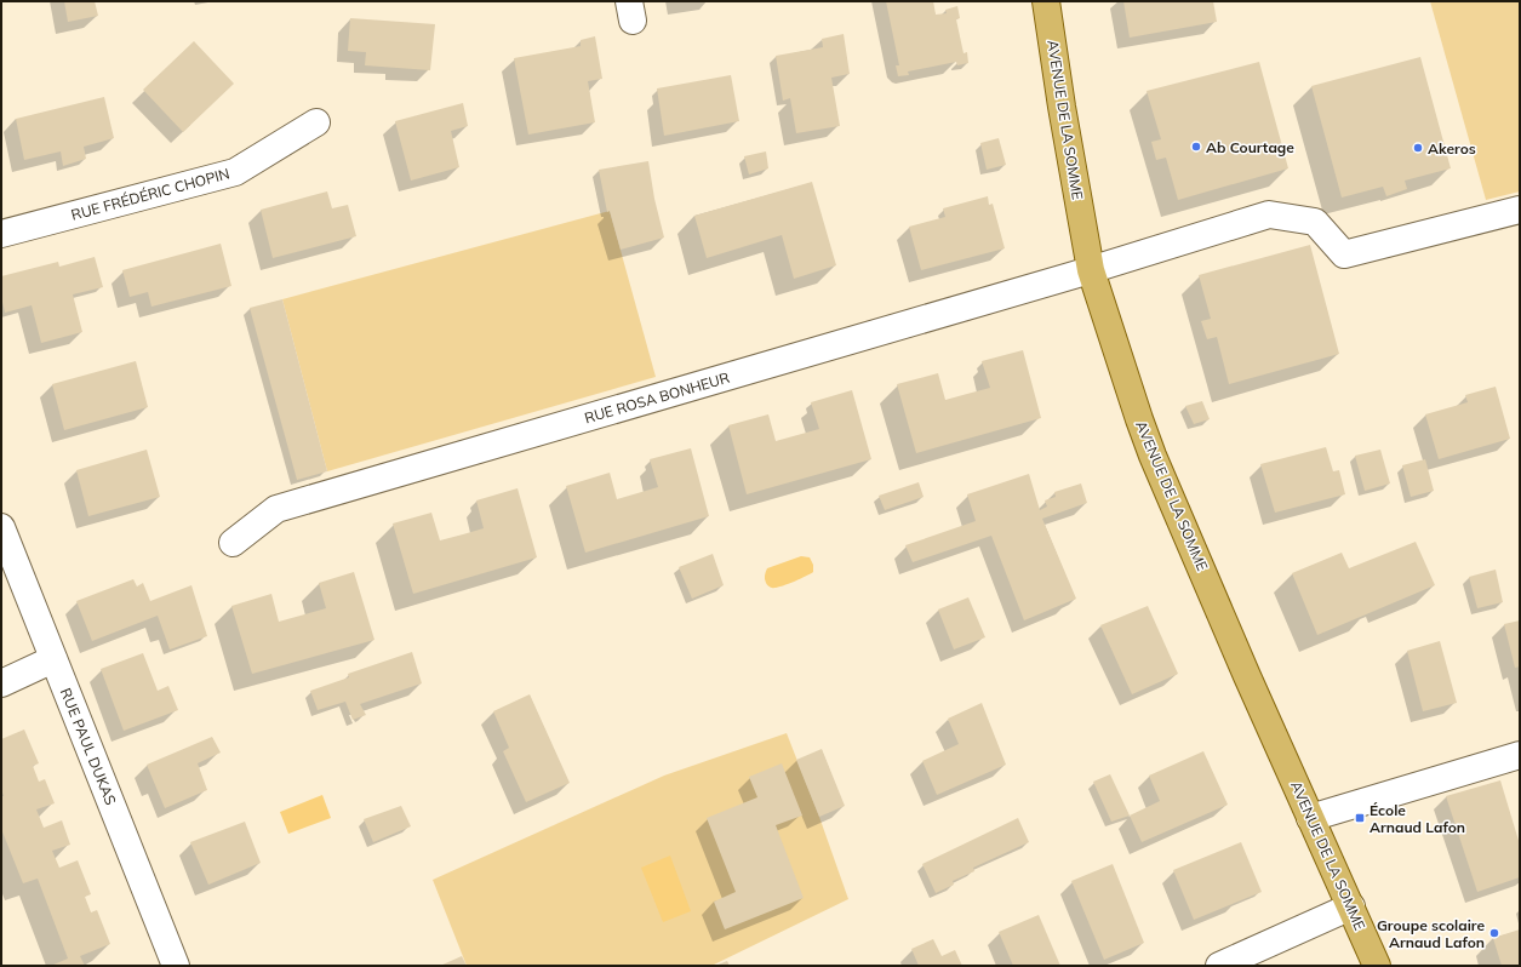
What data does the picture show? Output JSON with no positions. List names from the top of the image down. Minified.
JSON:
{"streets":{"main road":["AVENUE DE LA SOMME"],"street":["RUE FRÉDÉRIC CHOPIN","RUE ROSA BONHEUR","RUE PAUL DUKAS"]},"crossings":[["AVENUE DE LA SOMME","RUE ROSA BONHEUR"]],"places":{"other":["Ab Courtage","Akeros","Groupe scolaire Arnaud Lafon"],"transit":["École Arnaud Lafon"]}}
